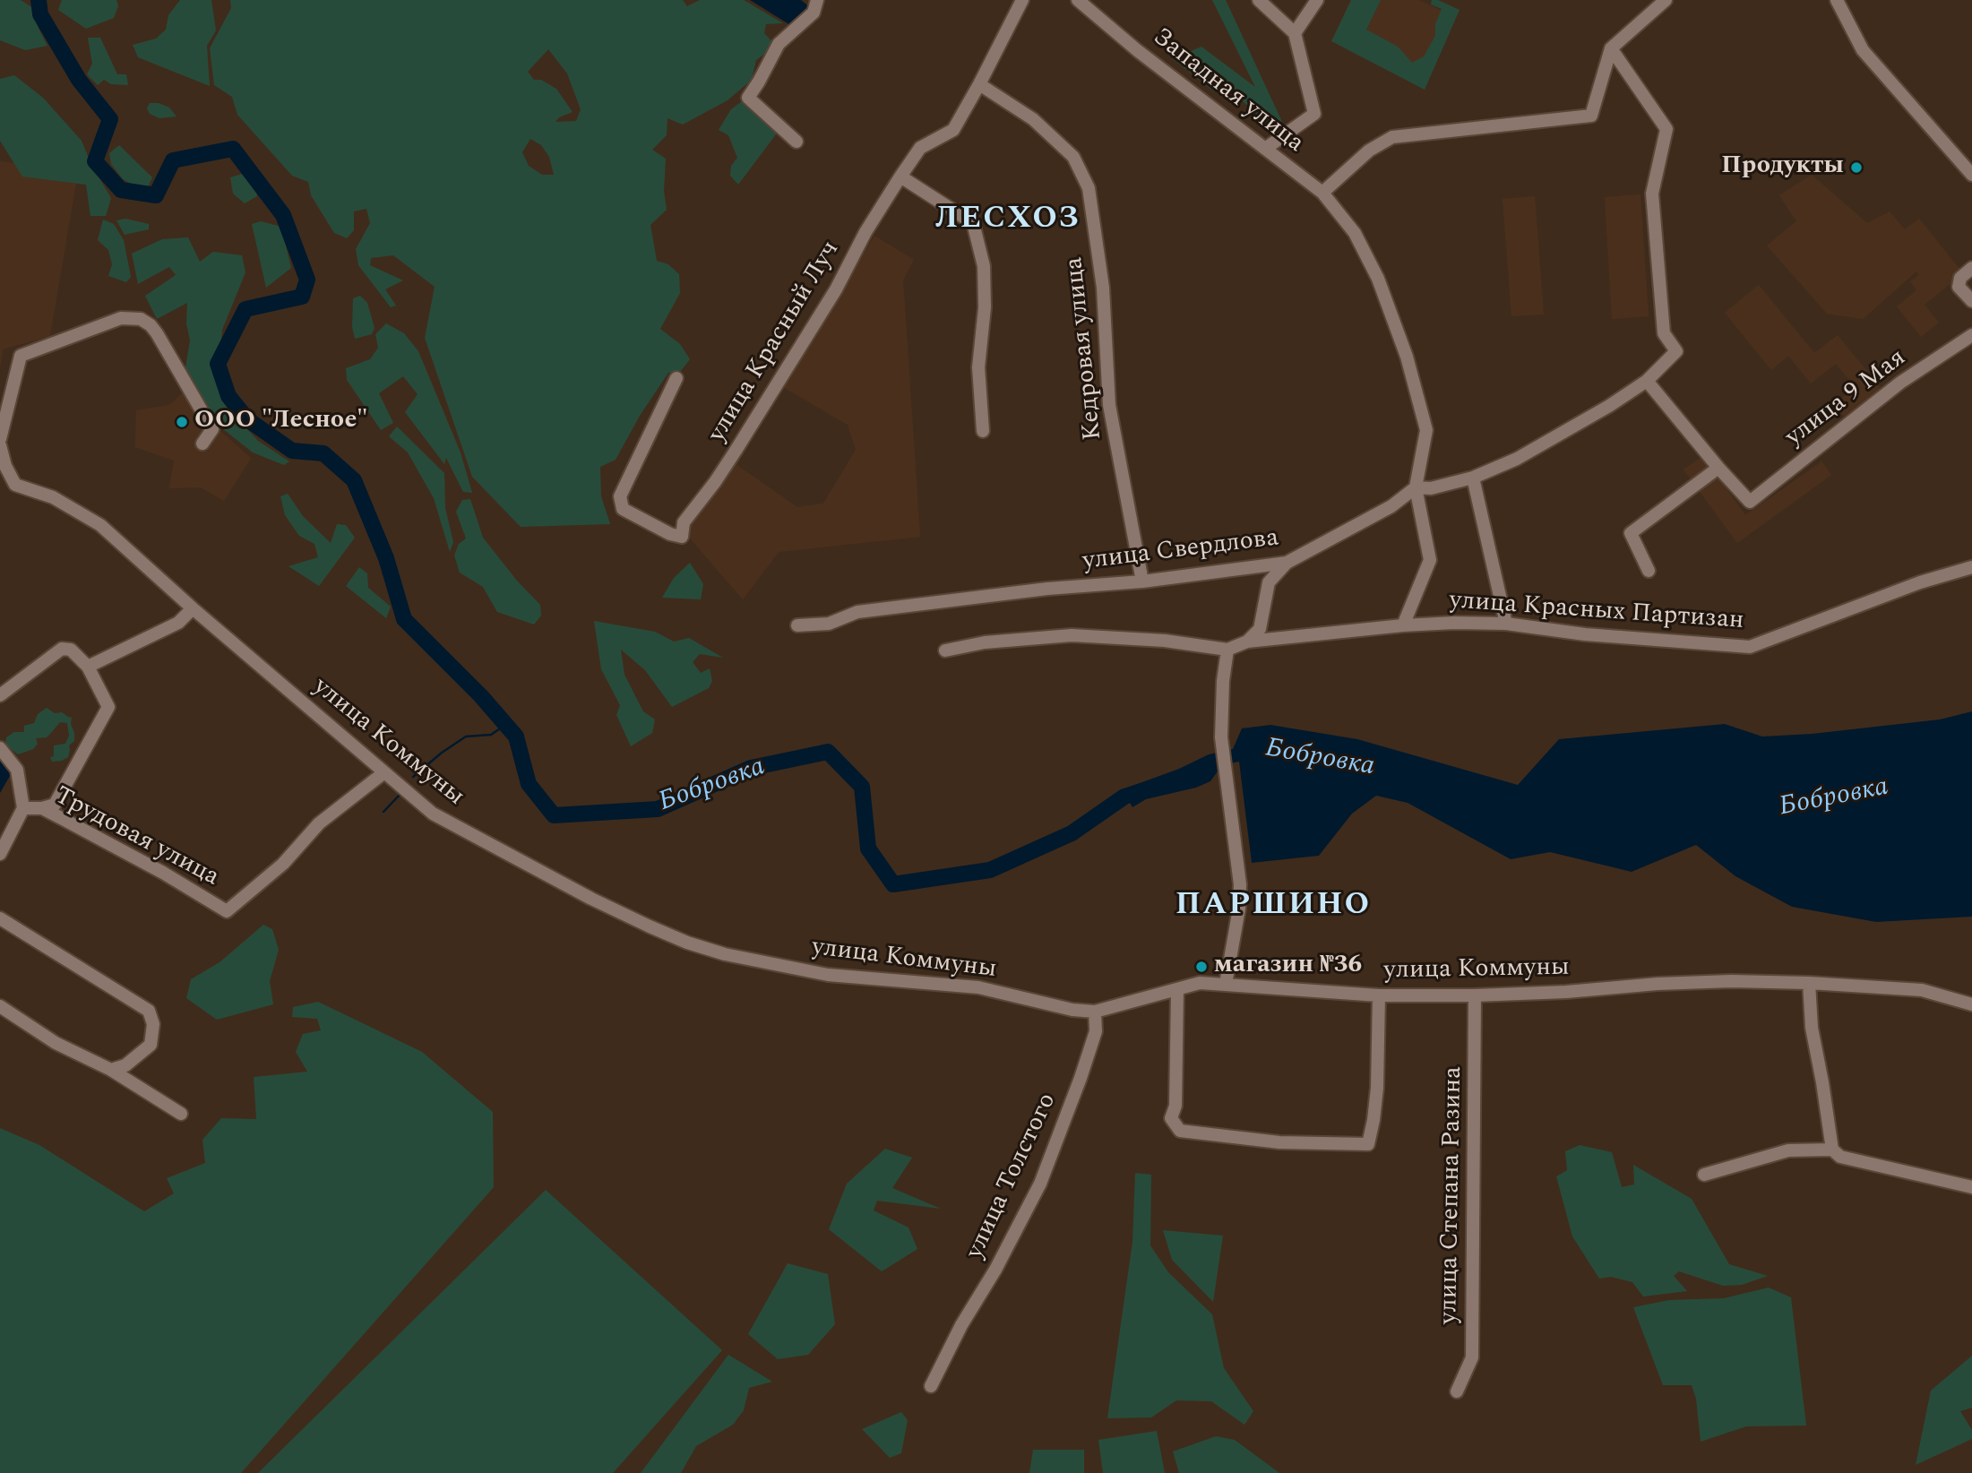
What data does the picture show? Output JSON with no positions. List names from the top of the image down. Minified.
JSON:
{"streets":{"street":["Западная улица","улица Красный Луч","Кедровая улица","улица 9 Мая","улица Свердлова","улица Красных Партизан","улица Коммуны","Трудовая улица","улица Толстого","улица Степана Разина"]},"crossings":[["Западная улица","улица Свердлова"],["улица Красный Луч","Кедровая улица"],["Кедровая улица","улица Свердлова"],["улица Коммуны","Трудовая улица"],["улица Коммуны","улица Толстого"],["улица Коммуны","улица Степана Разина"]],"districts":["ЛЕСХОЗ","ПАРШИНО"],"water":["Бобровка"],"places":["Продукты","ООО \"Лесное\"","магазин №36"]}
